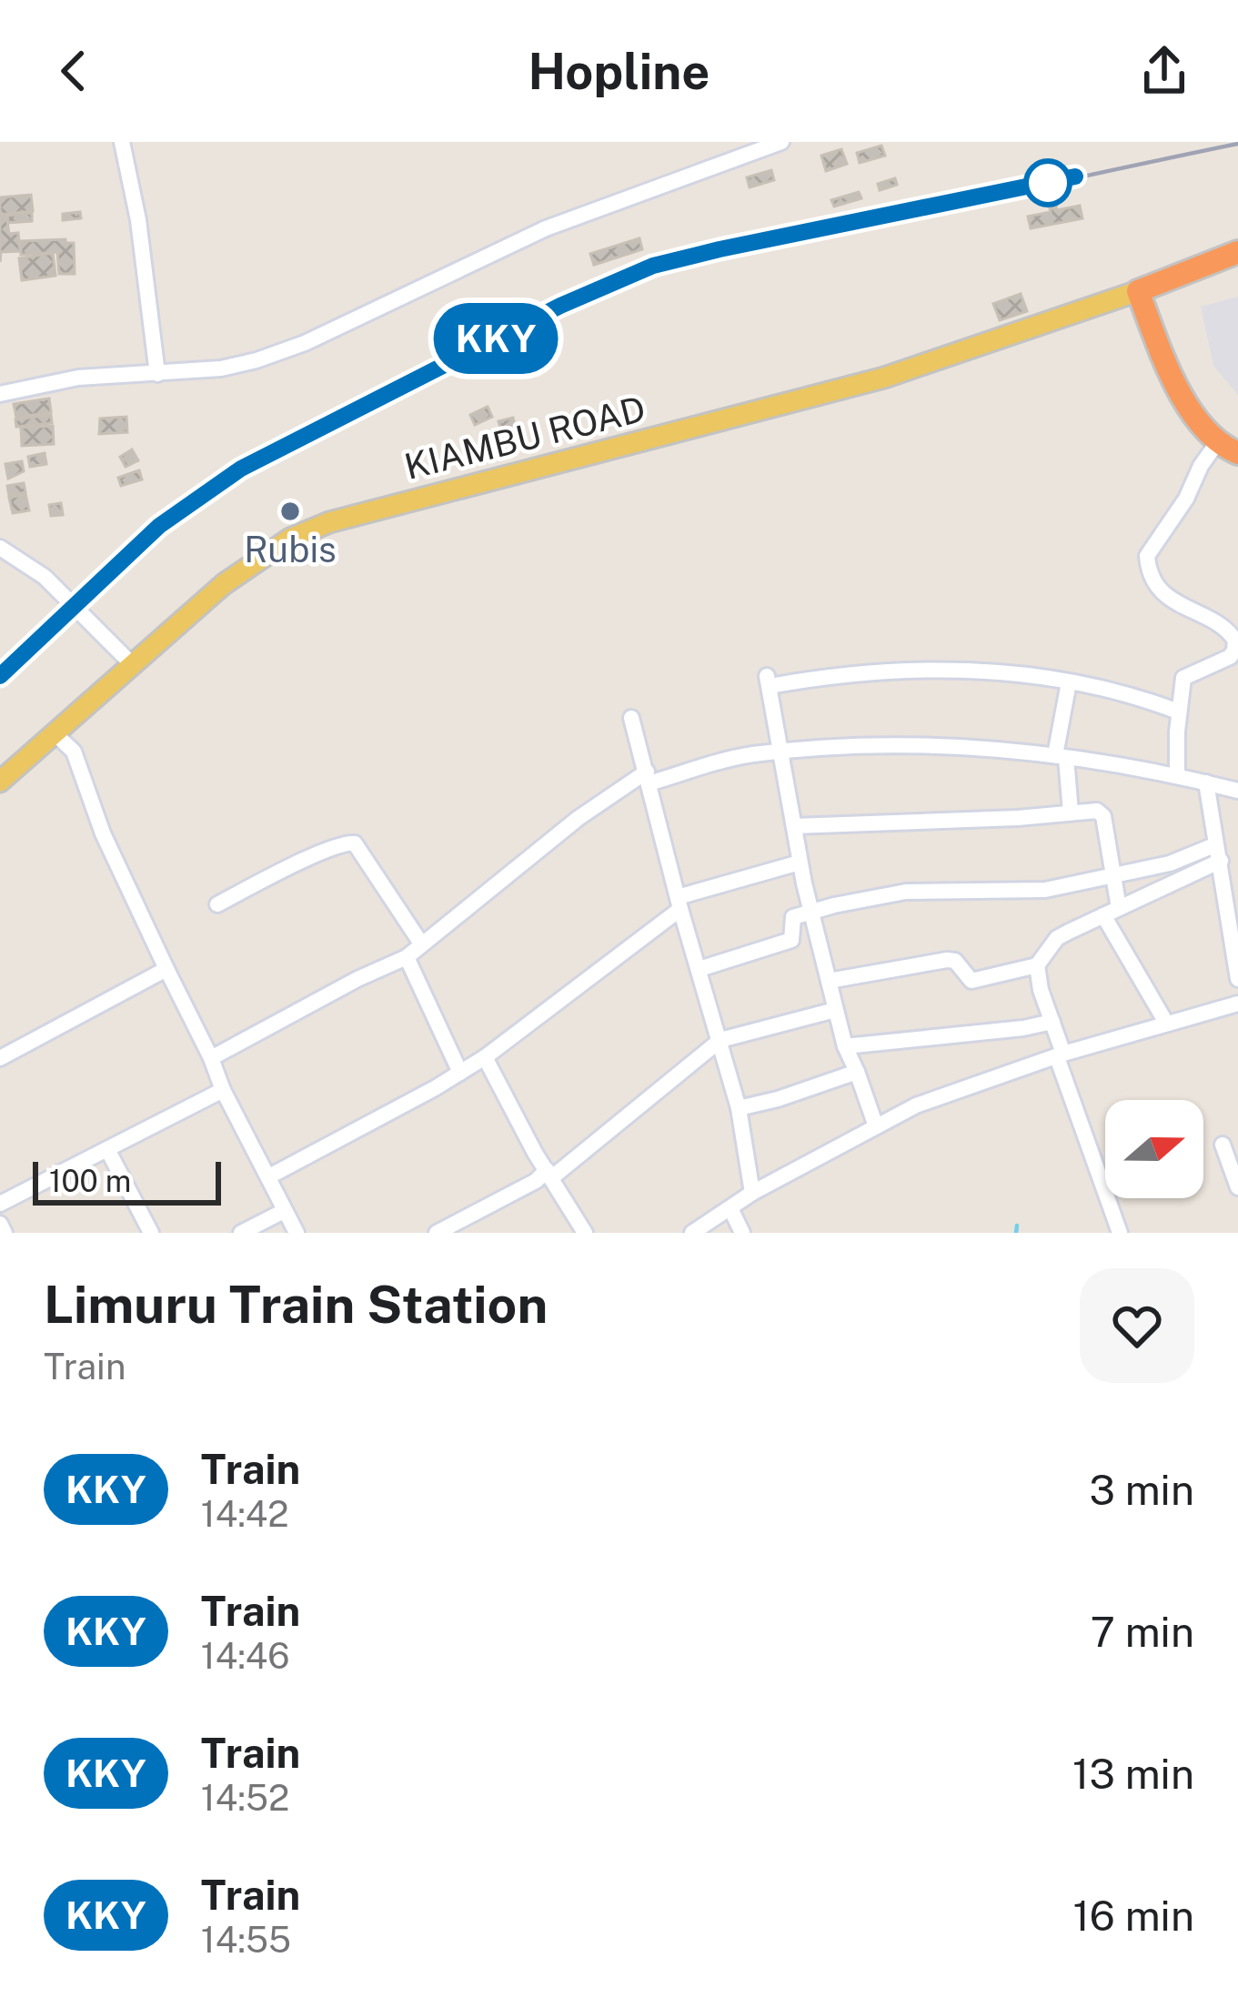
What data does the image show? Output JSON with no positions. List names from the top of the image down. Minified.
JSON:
{"streets":{"main road":["KIAMBU ROAD"]},"places":["Rubis"],"scale_bar":"100 m","north":"right","page":{"header":"Hopline","on_map":"KKY","scale":"100 m","heading":["Limuru Train Station","Train"],"list":[{"mark":"KKY","name":"Train","note":"14:42","value":"3 min"},{"mark":"KKY","name":"Train","note":"14:46","value":"7 min"},{"mark":"KKY","name":"Train","note":"14:52","value":"13 min"},{"mark":"KKY","name":"Train","note":"14:55","value":"16 min"}]}}
